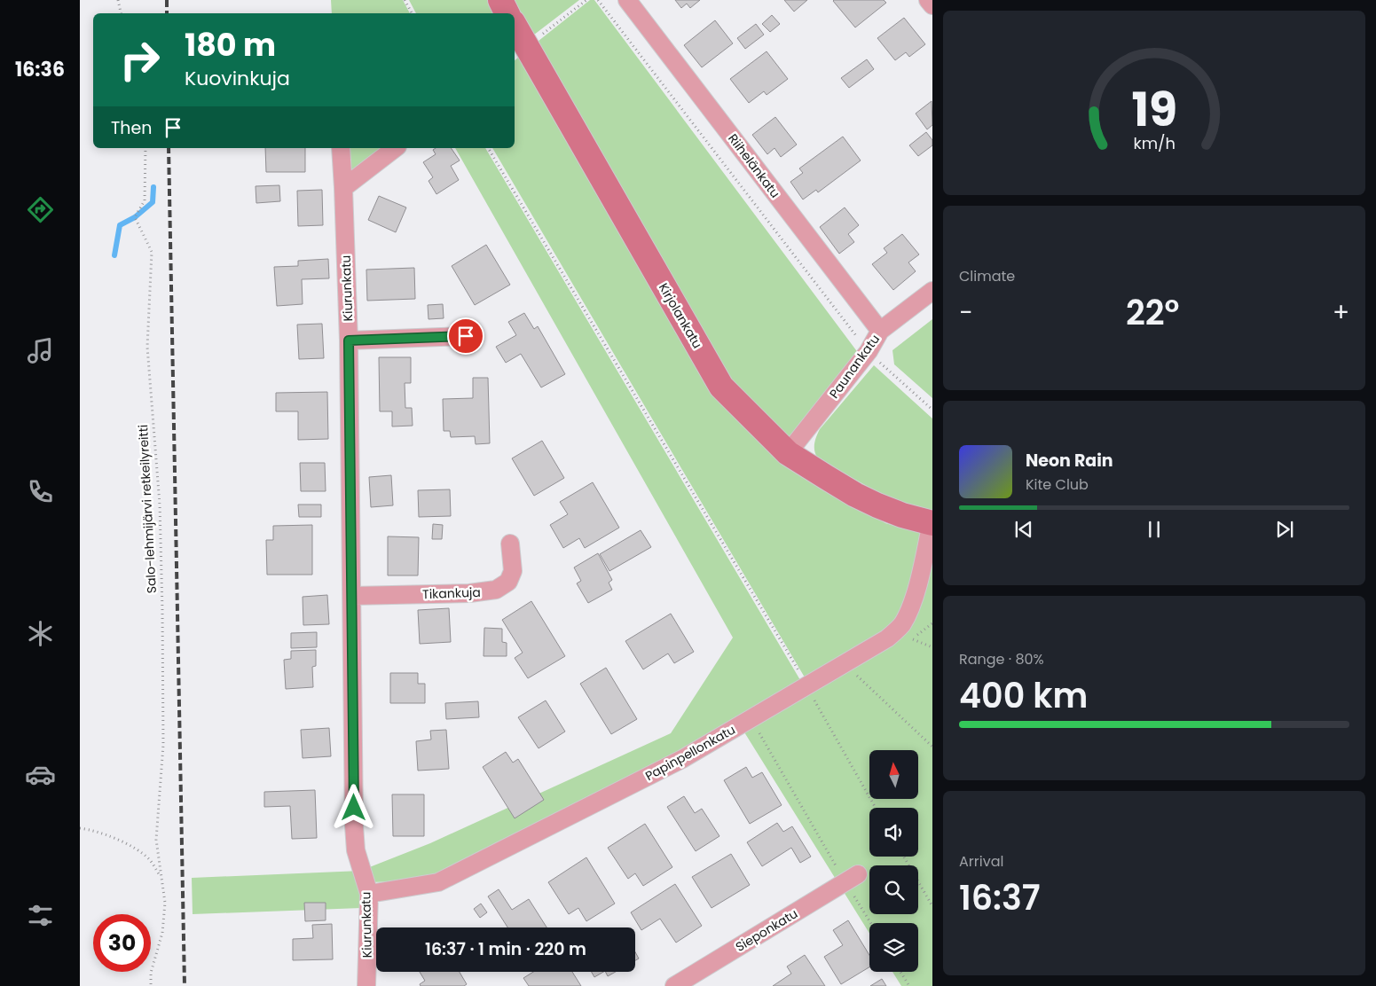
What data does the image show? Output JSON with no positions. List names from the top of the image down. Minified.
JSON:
{"streets":{"main road":["Kirjolankatu"],"street":["Riihelänkatu","Kiurunkatu","Paunankatu","Tikankuja","Papinpellonkatu","Sieponkatu"],"path":["Salo-lehmijärvi retkeilyreitti"]},"crossings":[["Riihelänkatu","Paunankatu"],["Kiurunkatu","Tikankuja"],["Kiurunkatu","Papinpellonkatu"],["Kirjolankatu","Paunankatu"],["Kirjolankatu","Papinpellonkatu"]],"north":"top","page":{"tabs":"16:36","turn":["180 m","Kuovinkuja"],"then":"Then","tile":["Climate",["Range · 80%","400 km"],["Arrival","16:37"]],"heat":["−","22°","+"],"song":["Neon Rain","Kite Club"],"limit":"30","trip":"16:37 · 1 min · 220 m","gauge":["19","km/h"]}}
